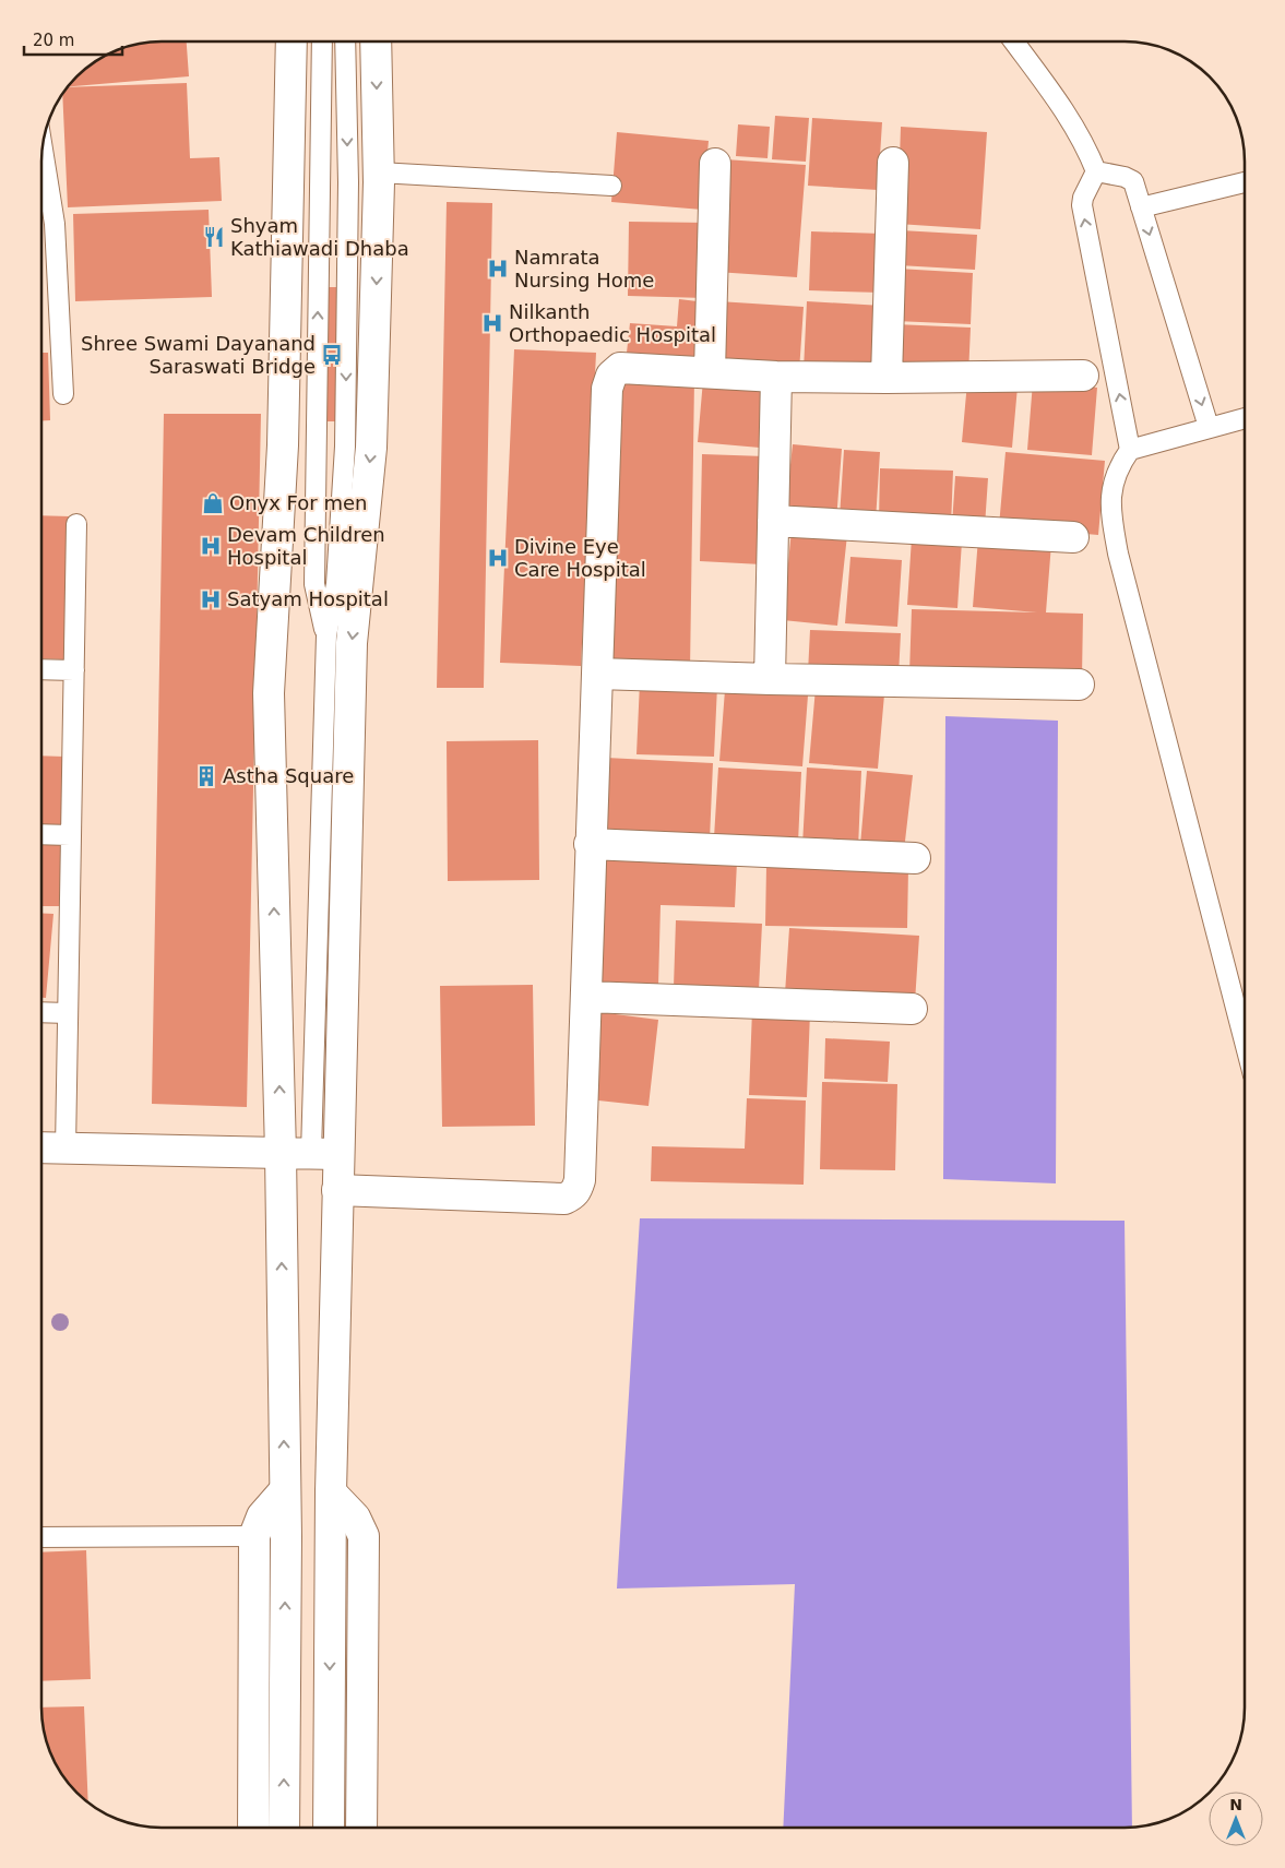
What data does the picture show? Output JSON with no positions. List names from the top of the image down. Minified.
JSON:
{"places":{"restaurant":["Shyam Kathiawadi Dhaba"],"hospital":["Namrata Nursing Home","Nilkanth Orthopaedic Hospital","Devam Children Hospital","Divine Eye Care Hospital","Satyam Hospital"],"bus stop":["Shree Swami Dayanand Saraswati Bridge"],"shop":["Onyx For men"],"building":["Astha Square"]},"scale_bar":"20 m","north":"top"}
